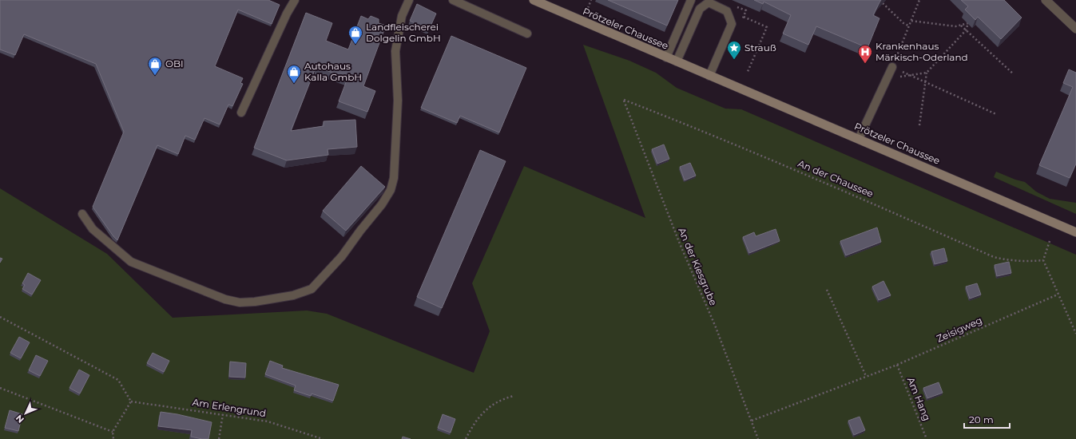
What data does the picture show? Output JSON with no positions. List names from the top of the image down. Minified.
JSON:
{"streets":{"main road":["Prötzeler Chaussee"],"path":["An der Chaussee","An der Kiesgrube","Zeisigweg","Am Hang","Am Erlengrund"]},"crossings":[["An der Chaussee","An der Kiesgrube"],["An der Kiesgrube","Zeisigweg"],["Zeisigweg","Am Hang"]],"places":{"shop":["Landfleischerei Dolgelin GmbH","OBI","Autohaus Kalla GmbH"],"place":["Strauß"],"hospital":["Krankenhaus Märkisch-Oderland"]},"scale_bar":"20 m","north":"bottom left"}
